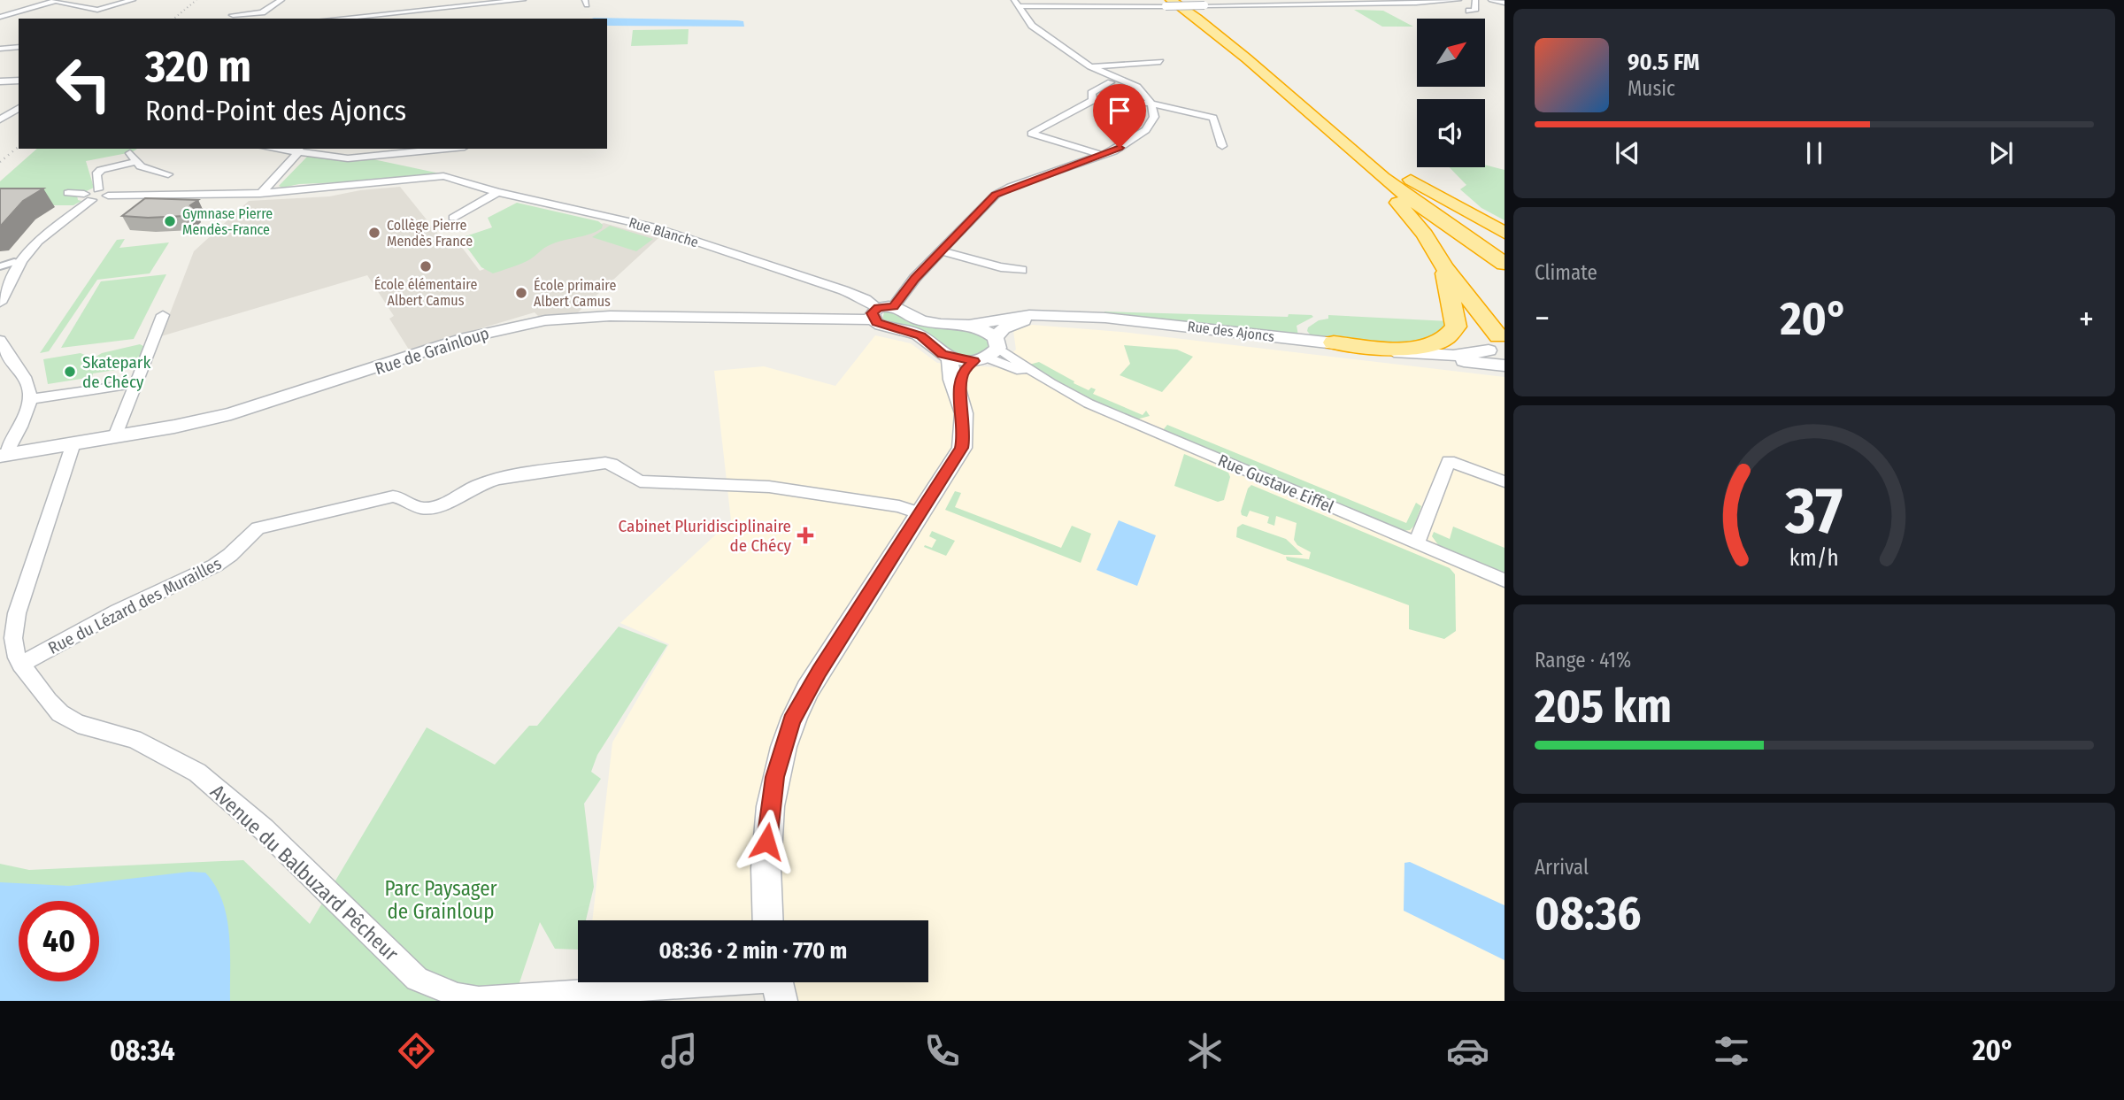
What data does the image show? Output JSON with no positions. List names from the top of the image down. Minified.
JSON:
{"streets":{"street":["Rue Blanche","Rue des Ajoncs","Rue de Grainloup","Rue Gustave Eiffel","Rue du Lézard des Murailles","Avenue du Balbuzard Pêcheur"]},"crossings":[["Rue Blanche","Rue des Ajoncs"],["Rue Blanche","Rue de Grainloup"],["Rue des Ajoncs","Rue de Grainloup"],["Rue des Ajoncs","Rue Gustave Eiffel"],["Rue de Grainloup","Avenue du Balbuzard Pêcheur"],["Rue du Lézard des Murailles","Avenue du Balbuzard Pêcheur"]],"parks":["Parc Paysager de Grainloup"],"places":{"other":["Gymnase Pierre Mendès-France","Collège Pierre Mendès France","École élémentaire Albert Camus","École primaire Albert Camus","Skatepark de Chécy"],"health":["Cabinet Pluridisciplinaire de Chécy"]},"north":"top right","page":{"turn":["320 m","Rond-Point des Ajoncs"],"song":["90.5 FM","Music"],"tile":["Climate",["Range · 41%","205 km"],["Arrival","08:36"]],"heat":["−","20°","+"],"limit":"40","trip":"08:36 · 2 min · 770 m","tabs":["08:34","20°"],"gauge":["37","km/h"]}}
